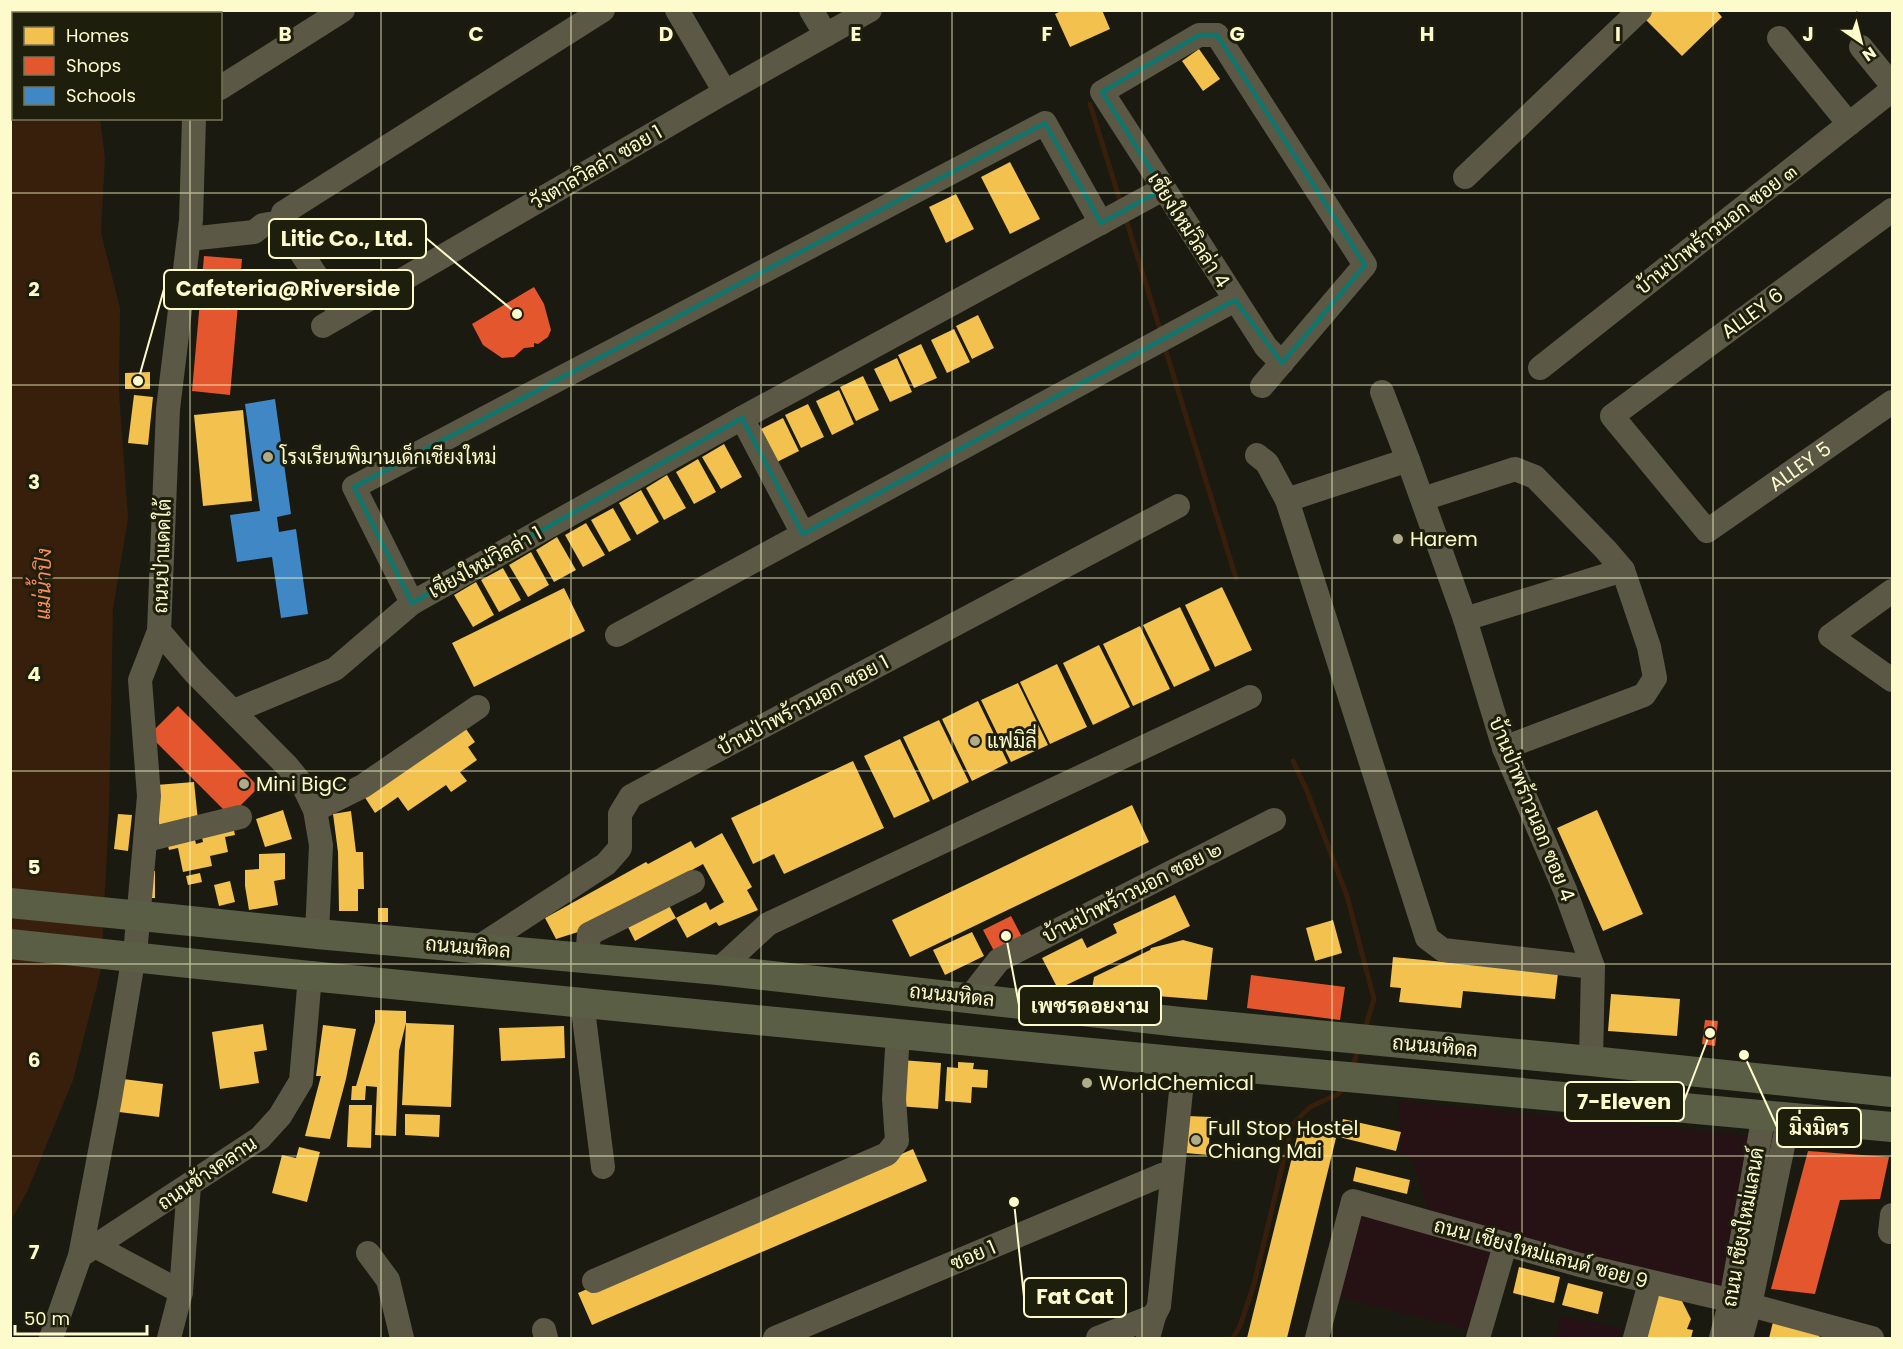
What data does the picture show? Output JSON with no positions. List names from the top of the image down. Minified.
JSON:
{"streets":{"main road":["ถนนมหิดล"],"street":["วังตาลวิลล่า ซอย 1","บ้านป่าพร้าวนอก ซอย ๓","เชียงใหม่วิลล่า 4","ALLEY 6","ALLEY 5","ถนนป่าแดดใต้","เชียงใหม่วิลล่า 1","บ้านป่าพร้าวนอก ซอย 1","บ้านป่าพร้าวนอก ซอย 4","บ้านป่าพร้าวนอก ซอย ๒","ถนนช้างคลาน","ถนน เชียงใหม่แลนด์","ถนน เชียงใหม่แลนด์ ซอย 9","ซอย 1"]},"crossings":[["เชียงใหม่วิลล่า 4","เชียงใหม่วิลล่า 1"],["ALLEY 6","ALLEY 5"],["ถนนป่าแดดใต้","เชียงใหม่วิลล่า 1"],["ถนนป่าแดดใต้","ถนนมหิดล"],["บ้านป่าพร้าวนอก ซอย 1","ถนนมหิดล"],["บ้านป่าพร้าวนอก ซอย 4","ถนนมหิดล"],["บ้านป่าพร้าวนอก ซอย ๒","ถนนมหิดล"],["ถนนมหิดล","ถนนช้างคลาน"],["ถนนมหิดล","ถนน เชียงใหม่แลนด์"],["ถนน เชียงใหม่แลนด์","ถนน เชียงใหม่แลนด์ ซอย 9"]],"water":["แม่น้ำปิง"],"places":["Litic Co., Ltd.","Cafeteria@Riverside","โรงเรียนพิมานเด็กเชียงใหม่","Harem","แฟมิลี่","Mini BigC","เพชรดอยงาม","7-Eleven","มิ่งมิตร","WorldChemical","Full Stop Hostel Chiang Mai","Fat Cat"],"legend":["Homes","Shops","Schools"],"scale_bar":"50 m","north":"bottom right","grid":{"columns":["B","C","D","E","F","G","H","I","J"],"rows":["2","3","4","5","6","7"]}}
